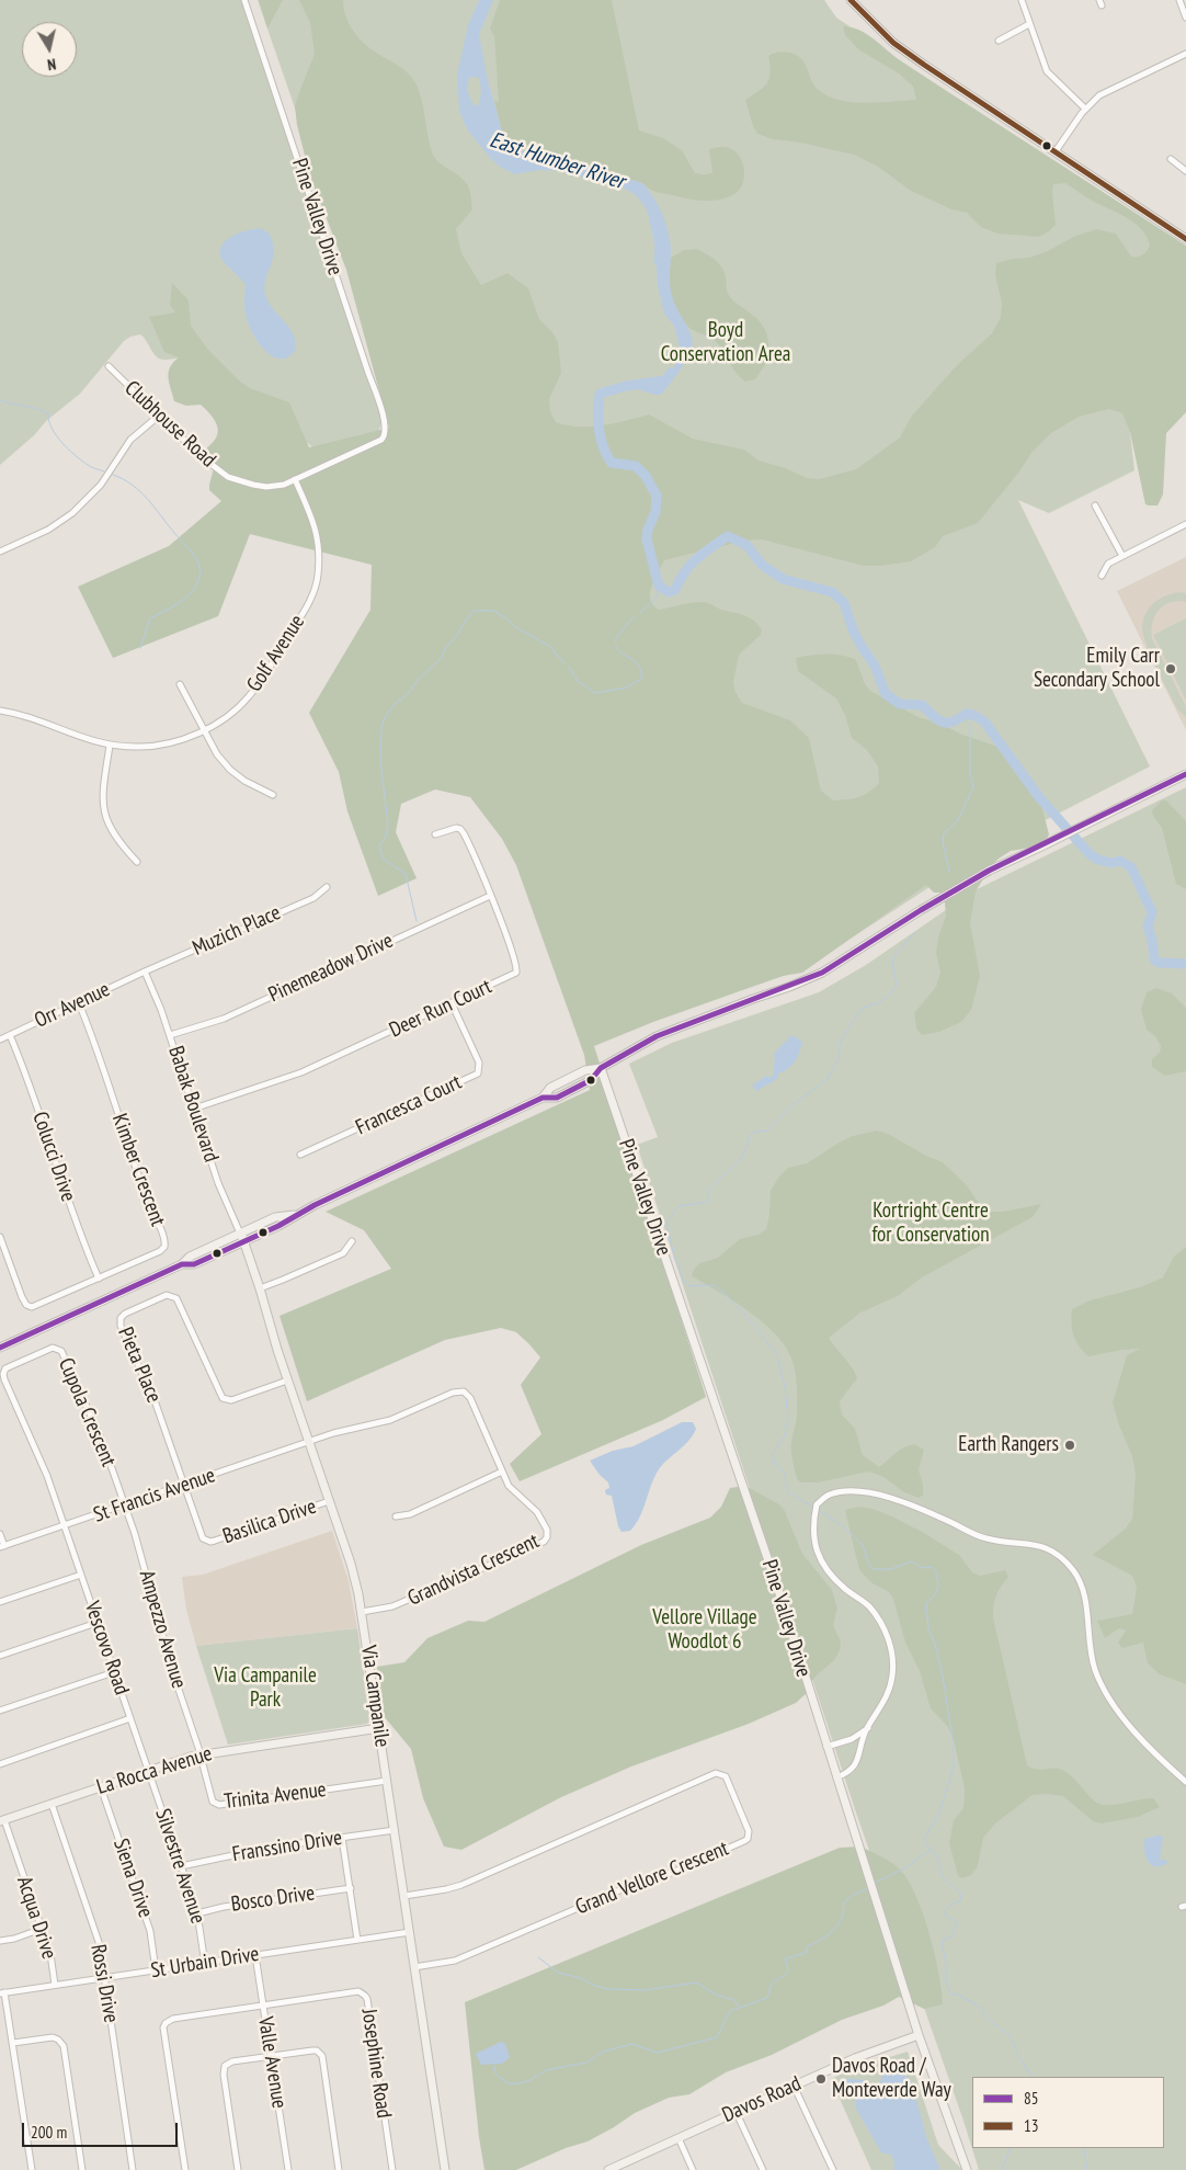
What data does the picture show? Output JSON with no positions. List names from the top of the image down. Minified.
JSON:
{"streets":{"street":["Pine Valley Drive","Clubhouse Road","Golf Avenue","Muzich Place","Pinemeadow Drive","Orr Avenue","Deer Run Court","Babak Boulevard","Francesca Court","Colucci Drive","Kimber Crescent","Pieta Place","Cupola Crescent","St Francis Avenue","Basilica Drive","Grandvista Crescent","Ampezzo Avenue","Vescovo Road","Via Campanile","La Rocca Avenue","Trinita Avenue","Franssino Drive","Silvestre Avenue","Siena Drive","Grand Vellore Crescent","Bosco Drive","Acqua Drive","St Urbain Drive","Rossi Drive","Valle Avenue","Josephine Road","Davos Road"]},"crossings":[["Pine Valley Drive","Clubhouse Road"],["Pine Valley Drive","Davos Road"],["Clubhouse Road","Golf Avenue"],["Muzich Place","Orr Avenue"],["Muzich Place","Babak Boulevard"],["Pinemeadow Drive","Deer Run Court"],["Pinemeadow Drive","Babak Boulevard"],["Orr Avenue","Babak Boulevard"],["Orr Avenue","Colucci Drive"],["Orr Avenue","Kimber Crescent"],["Deer Run Court","Babak Boulevard"],["Deer Run Court","Francesca Court"],["Babak Boulevard","Via Campanile"],["Colucci Drive","Kimber Crescent"],["Pieta Place","St Francis Avenue"],["Pieta Place","Basilica Drive"],["Pieta Place","Via Campanile"],["Cupola Crescent","St Francis Avenue"],["Cupola Crescent","Ampezzo Avenue"],["Cupola Crescent","Vescovo Road"],["St Francis Avenue","Basilica Drive"],["St Francis Avenue","Grandvista Crescent"],["St Francis Avenue","Ampezzo Avenue"],["St Francis Avenue","Vescovo Road"],["St Francis Avenue","Via Campanile"],["Basilica Drive","Via Campanile"],["Grandvista Crescent","Via Campanile"],["Ampezzo Avenue","La Rocca Avenue"],["Ampezzo Avenue","Trinita Avenue"],["Vescovo Road","La Rocca Avenue"],["Vescovo Road","Silvestre Avenue"],["Via Campanile","La Rocca Avenue"],["Via Campanile","Trinita Avenue"],["Via Campanile","Franssino Drive"],["Via Campanile","Grand Vellore Crescent"],["Via Campanile","St Urbain Drive"],["La Rocca Avenue","Trinita Avenue"],["La Rocca Avenue","Silvestre Avenue"],["La Rocca Avenue","Siena Drive"],["La Rocca Avenue","Acqua Drive"],["La Rocca Avenue","Rossi Drive"],["Franssino Drive","Silvestre Avenue"],["Silvestre Avenue","Bosco Drive"],["Silvestre Avenue","St Urbain Drive"],["Siena Drive","St Urbain Drive"],["Acqua Drive","St Urbain Drive"],["St Urbain Drive","Rossi Drive"],["St Urbain Drive","Valle Avenue"],["Valle Avenue","Josephine Road"]],"water":["East Humber River"],"parks":["Boyd Conservation Area","Kortright Centre for Conservation","Vellore Village Woodlot 6","Via Campanile Park"],"places":["Emily Carr Secondary School","Earth Rangers","Davos Road / Monteverde Way"],"lines":["transit line 13","transit line 85"],"legend":["85","13"],"scale_bar":"200 m","north":"bottom"}
